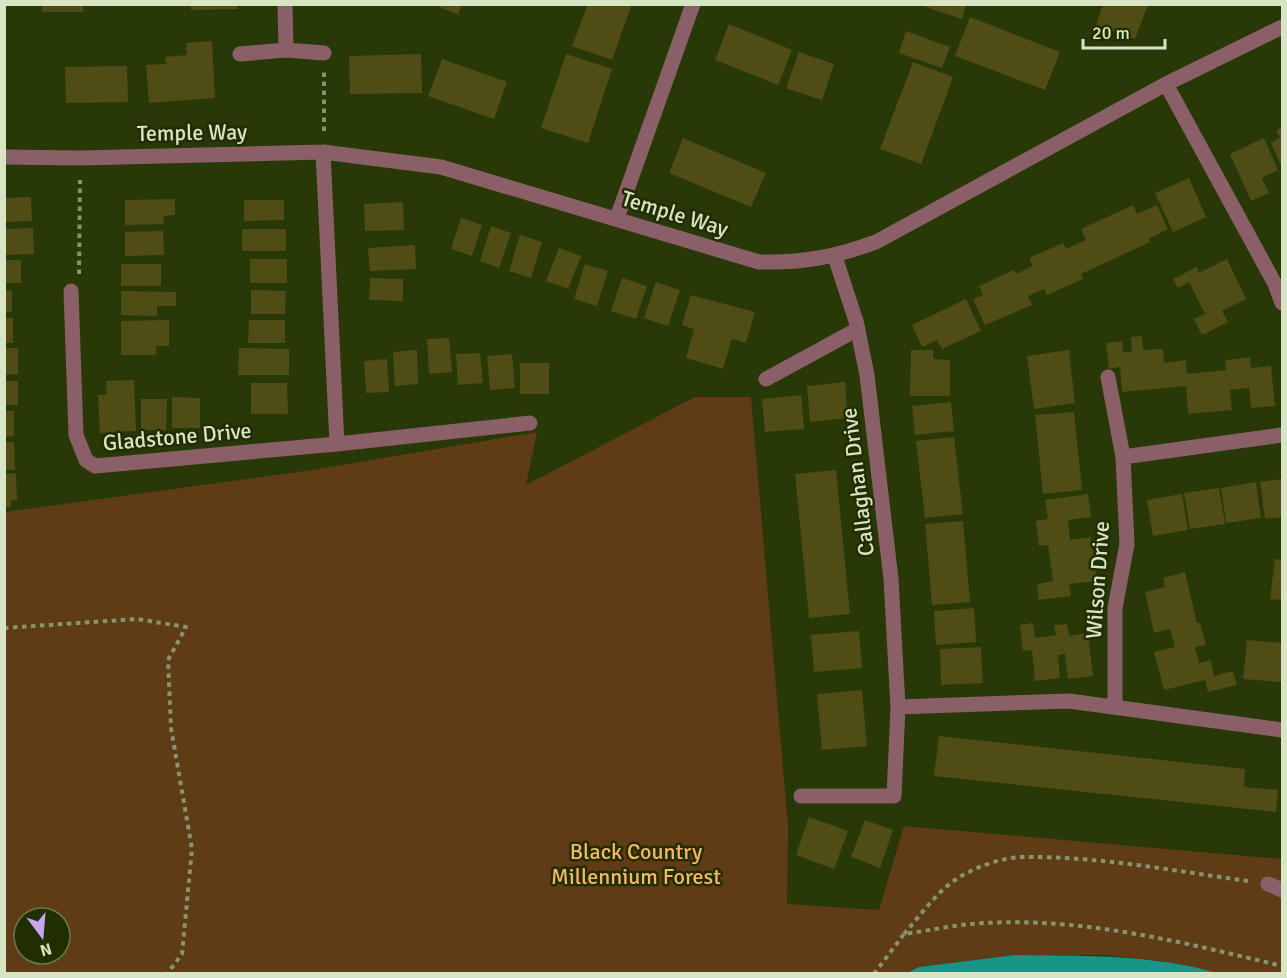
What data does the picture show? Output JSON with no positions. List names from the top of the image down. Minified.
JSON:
{"streets":{"street":["Temple Way","Gladstone Drive","Callaghan Drive","Wilson Drive"]},"crossings":[["Temple Way","Callaghan Drive"]],"parks":["Black Country Millennium Forest"],"scale_bar":"20 m","north":"bottom"}
